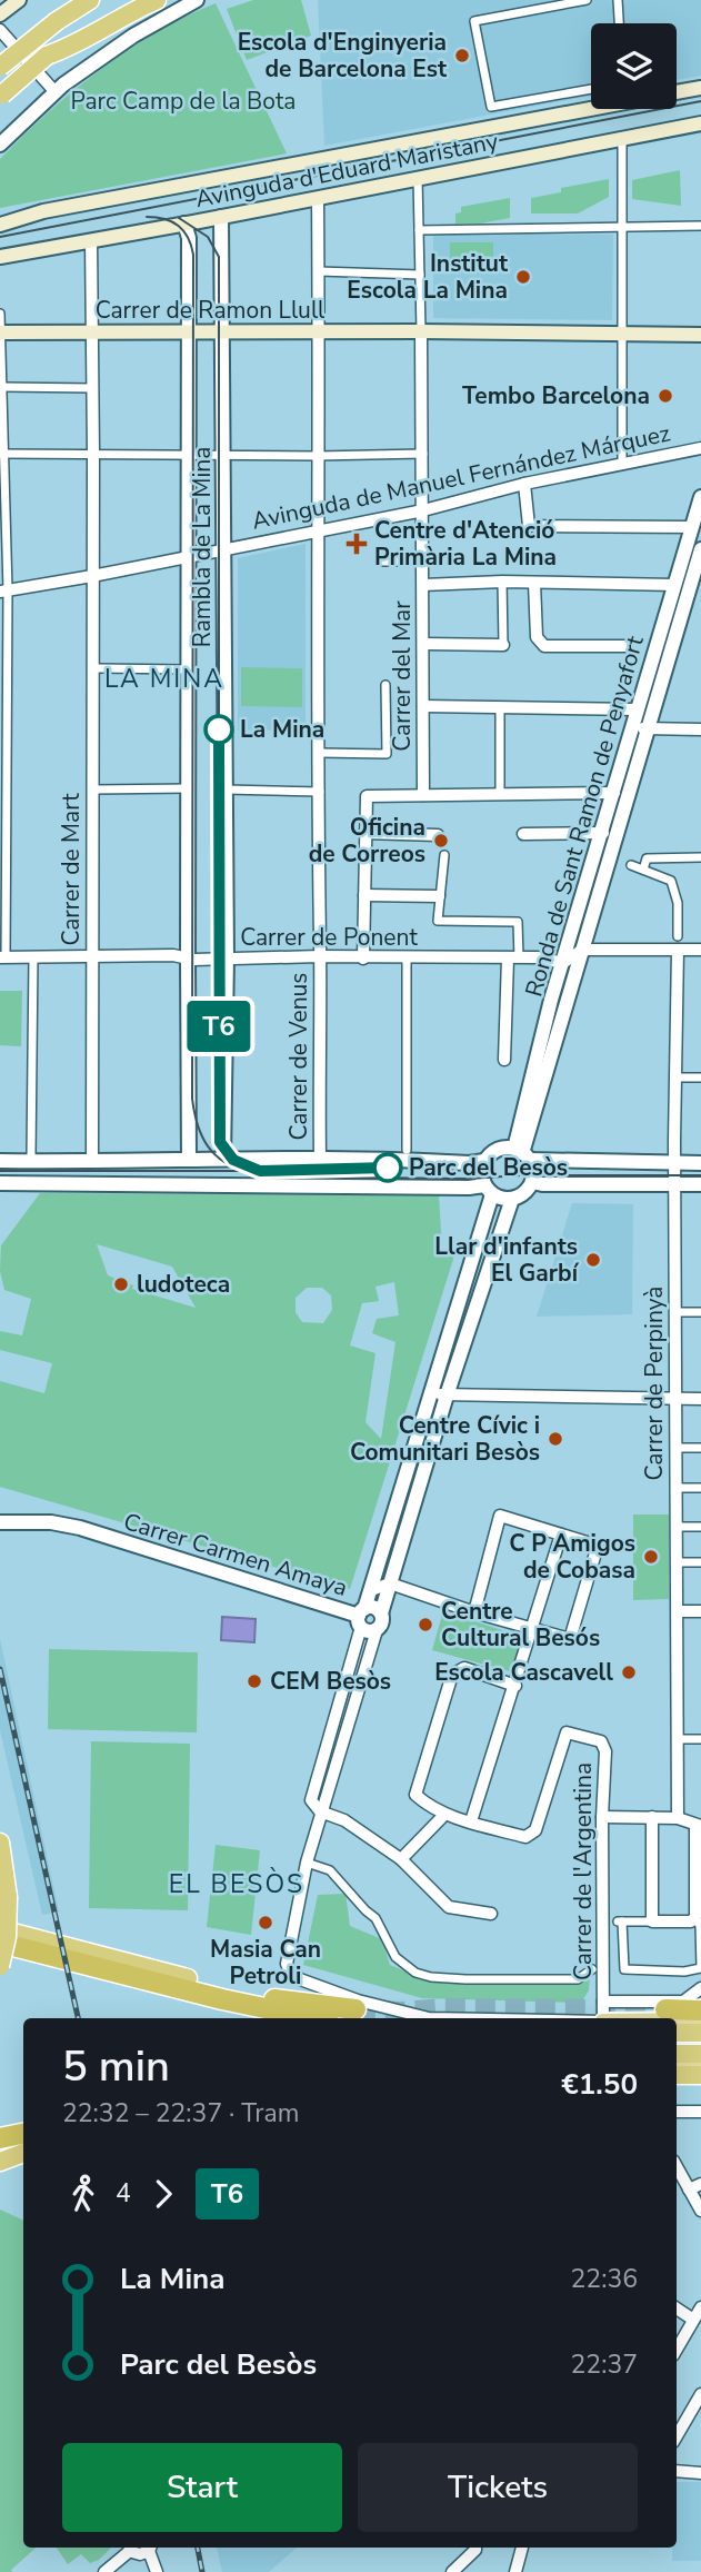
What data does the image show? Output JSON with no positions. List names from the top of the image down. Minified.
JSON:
{"streets":{"main road":["Avinguda d'Eduard Maristany","Carrer de Ramon Llull"],"street":["Avinguda de Manuel Fernández Márquez","Rambla de La Mina","Carrer del Mar","Ronda de Sant Ramon de Penyafort","Carrer de Mart","Carrer de Ponent","Carrer de Venus","Carrer de Perpinyà","Carrer Carmen Amaya","Carrer de l'Argentina"]},"crossings":[["Avinguda d'Eduard Maristany","Rambla de La Mina"],["Avinguda d'Eduard Maristany","Carrer de Mart"],["Carrer de Ramon Llull","Rambla de La Mina"],["Carrer de Ramon Llull","Carrer del Mar"],["Carrer de Ramon Llull","Carrer de Mart"],["Avinguda de Manuel Fernández Márquez","Rambla de La Mina"],["Avinguda de Manuel Fernández Márquez","Carrer del Mar"],["Avinguda de Manuel Fernández Márquez","Carrer de Mart"],["Rambla de La Mina","Carrer de Ponent"],["Ronda de Sant Ramon de Penyafort","Carrer de Ponent"],["Carrer de Mart","Carrer de Ponent"],["Carrer de Ponent","Carrer de Venus"]],"districts":["LA MINA","EL BESÒS"],"parks":["Parc Camp de la Bota"],"places":{"other":["Escola d'Enginyeria de Barcelona Est","Institut Escola La Mina","Tembo Barcelona","La Mina","Oficina de Correos","Parc del Besòs","Llar d'infants El Garbí","ludoteca","Centre Cívic i Comunitari Besòs","C P Amigos de Cobasa","Centre Cultural Besós","Escola Cascavell","CEM Besòs","Masia Can Petroli"],"health":["Centre d'Atenció Primària La Mina"]},"lines":["tram line T6"],"page":{"on_map":"T6","heading":["5 min","22:32 – 22:37 · Tram","€1.50"],"legs":["4","T6"],"list":[{"name":"La Mina","value":"22:36"},{"name":"Parc del Besòs","value":"22:37"}],"buttons":["Start","Tickets"]}}
